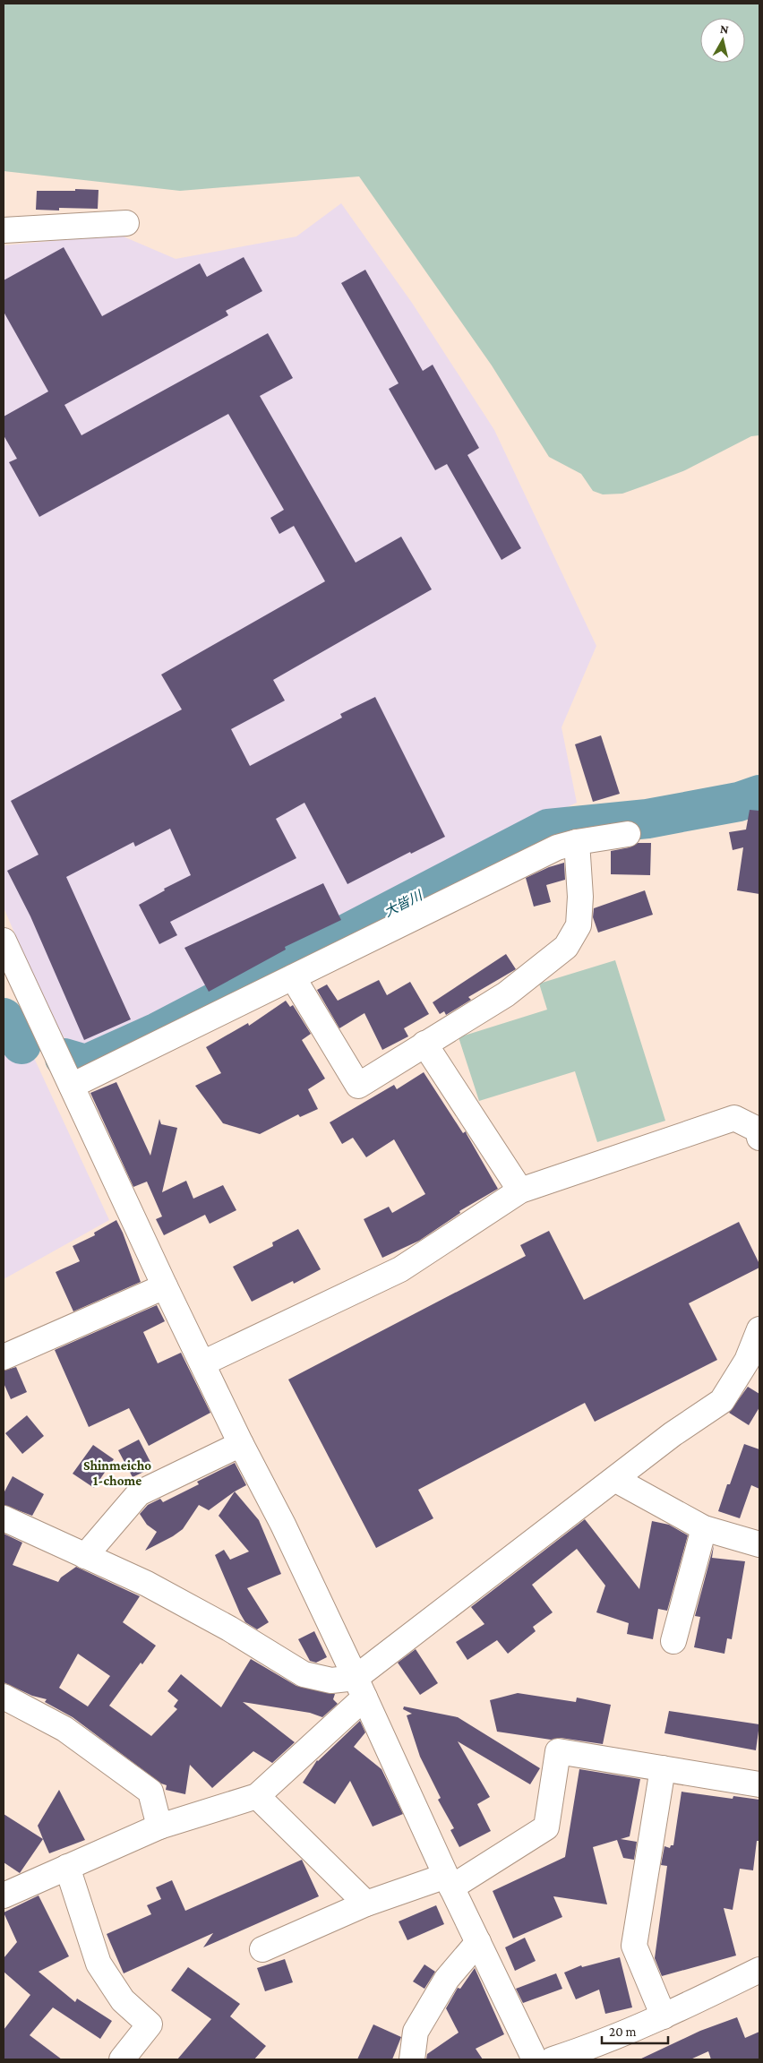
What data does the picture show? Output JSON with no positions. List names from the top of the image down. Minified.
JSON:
{"districts":["Shinmeicho 1-chome"],"water":["大皆川"],"scale_bar":"20 m","north":"top"}
